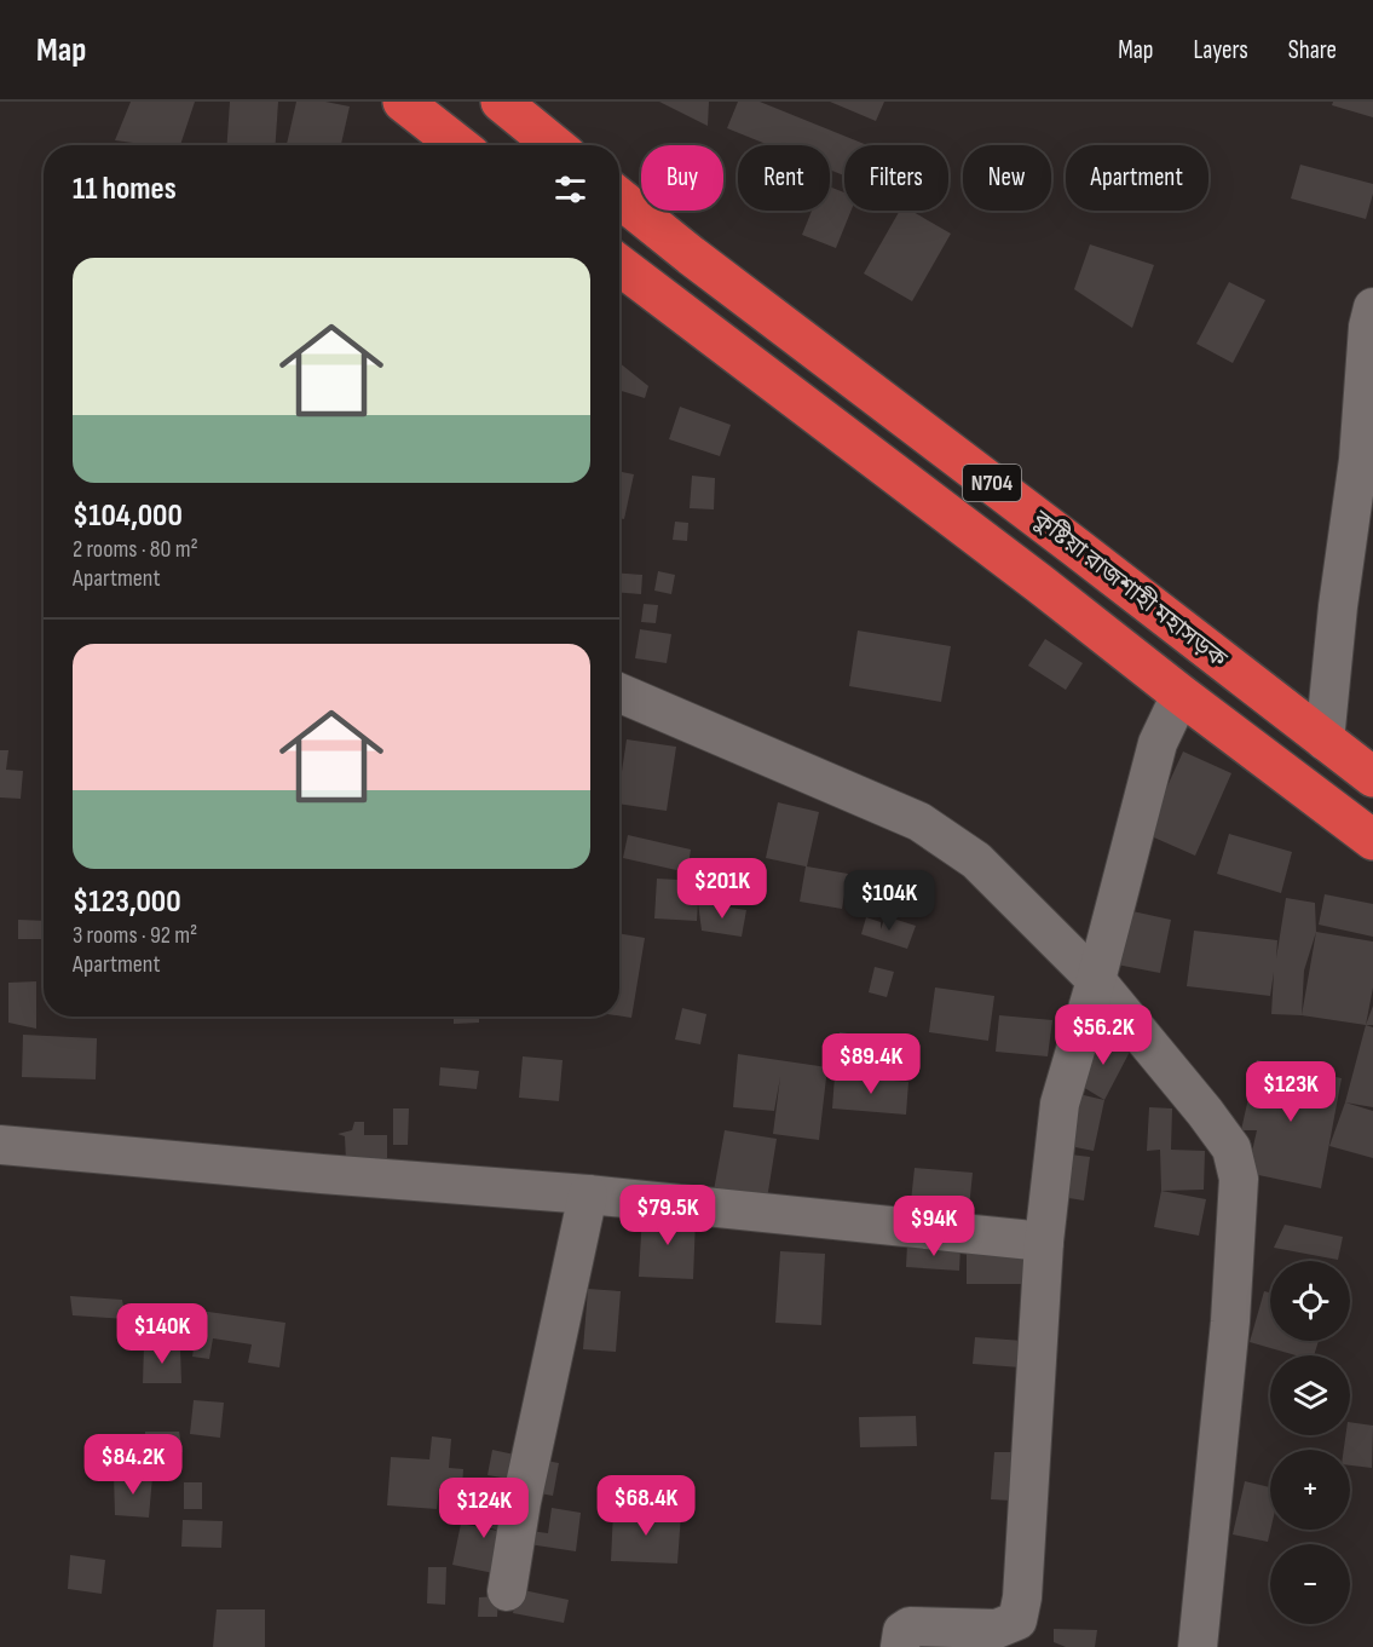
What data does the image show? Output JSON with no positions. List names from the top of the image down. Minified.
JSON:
{"streets":{"highway":["N704","কুষ্টিয়া রাজশাহী মহাসড়ক"]},"page":{"header":"Map","nav":["Map","Layers","Share"],"chip":["Buy","Rent","Filters","New","Apartment"],"heading":"11 homes","list":[{"name":"$104,000","note":"2 rooms · 80 m² · Apartment"},{"name":"$123,000","note":"3 rooms · 92 m² · Apartment"}],"price":["$201K","$104K","$56.2K","$89.4K","$123K","$79.5K","$94K","$140K","$84.2K","$68.4K","$124K"],"map_buttons":["+","−"]}}
